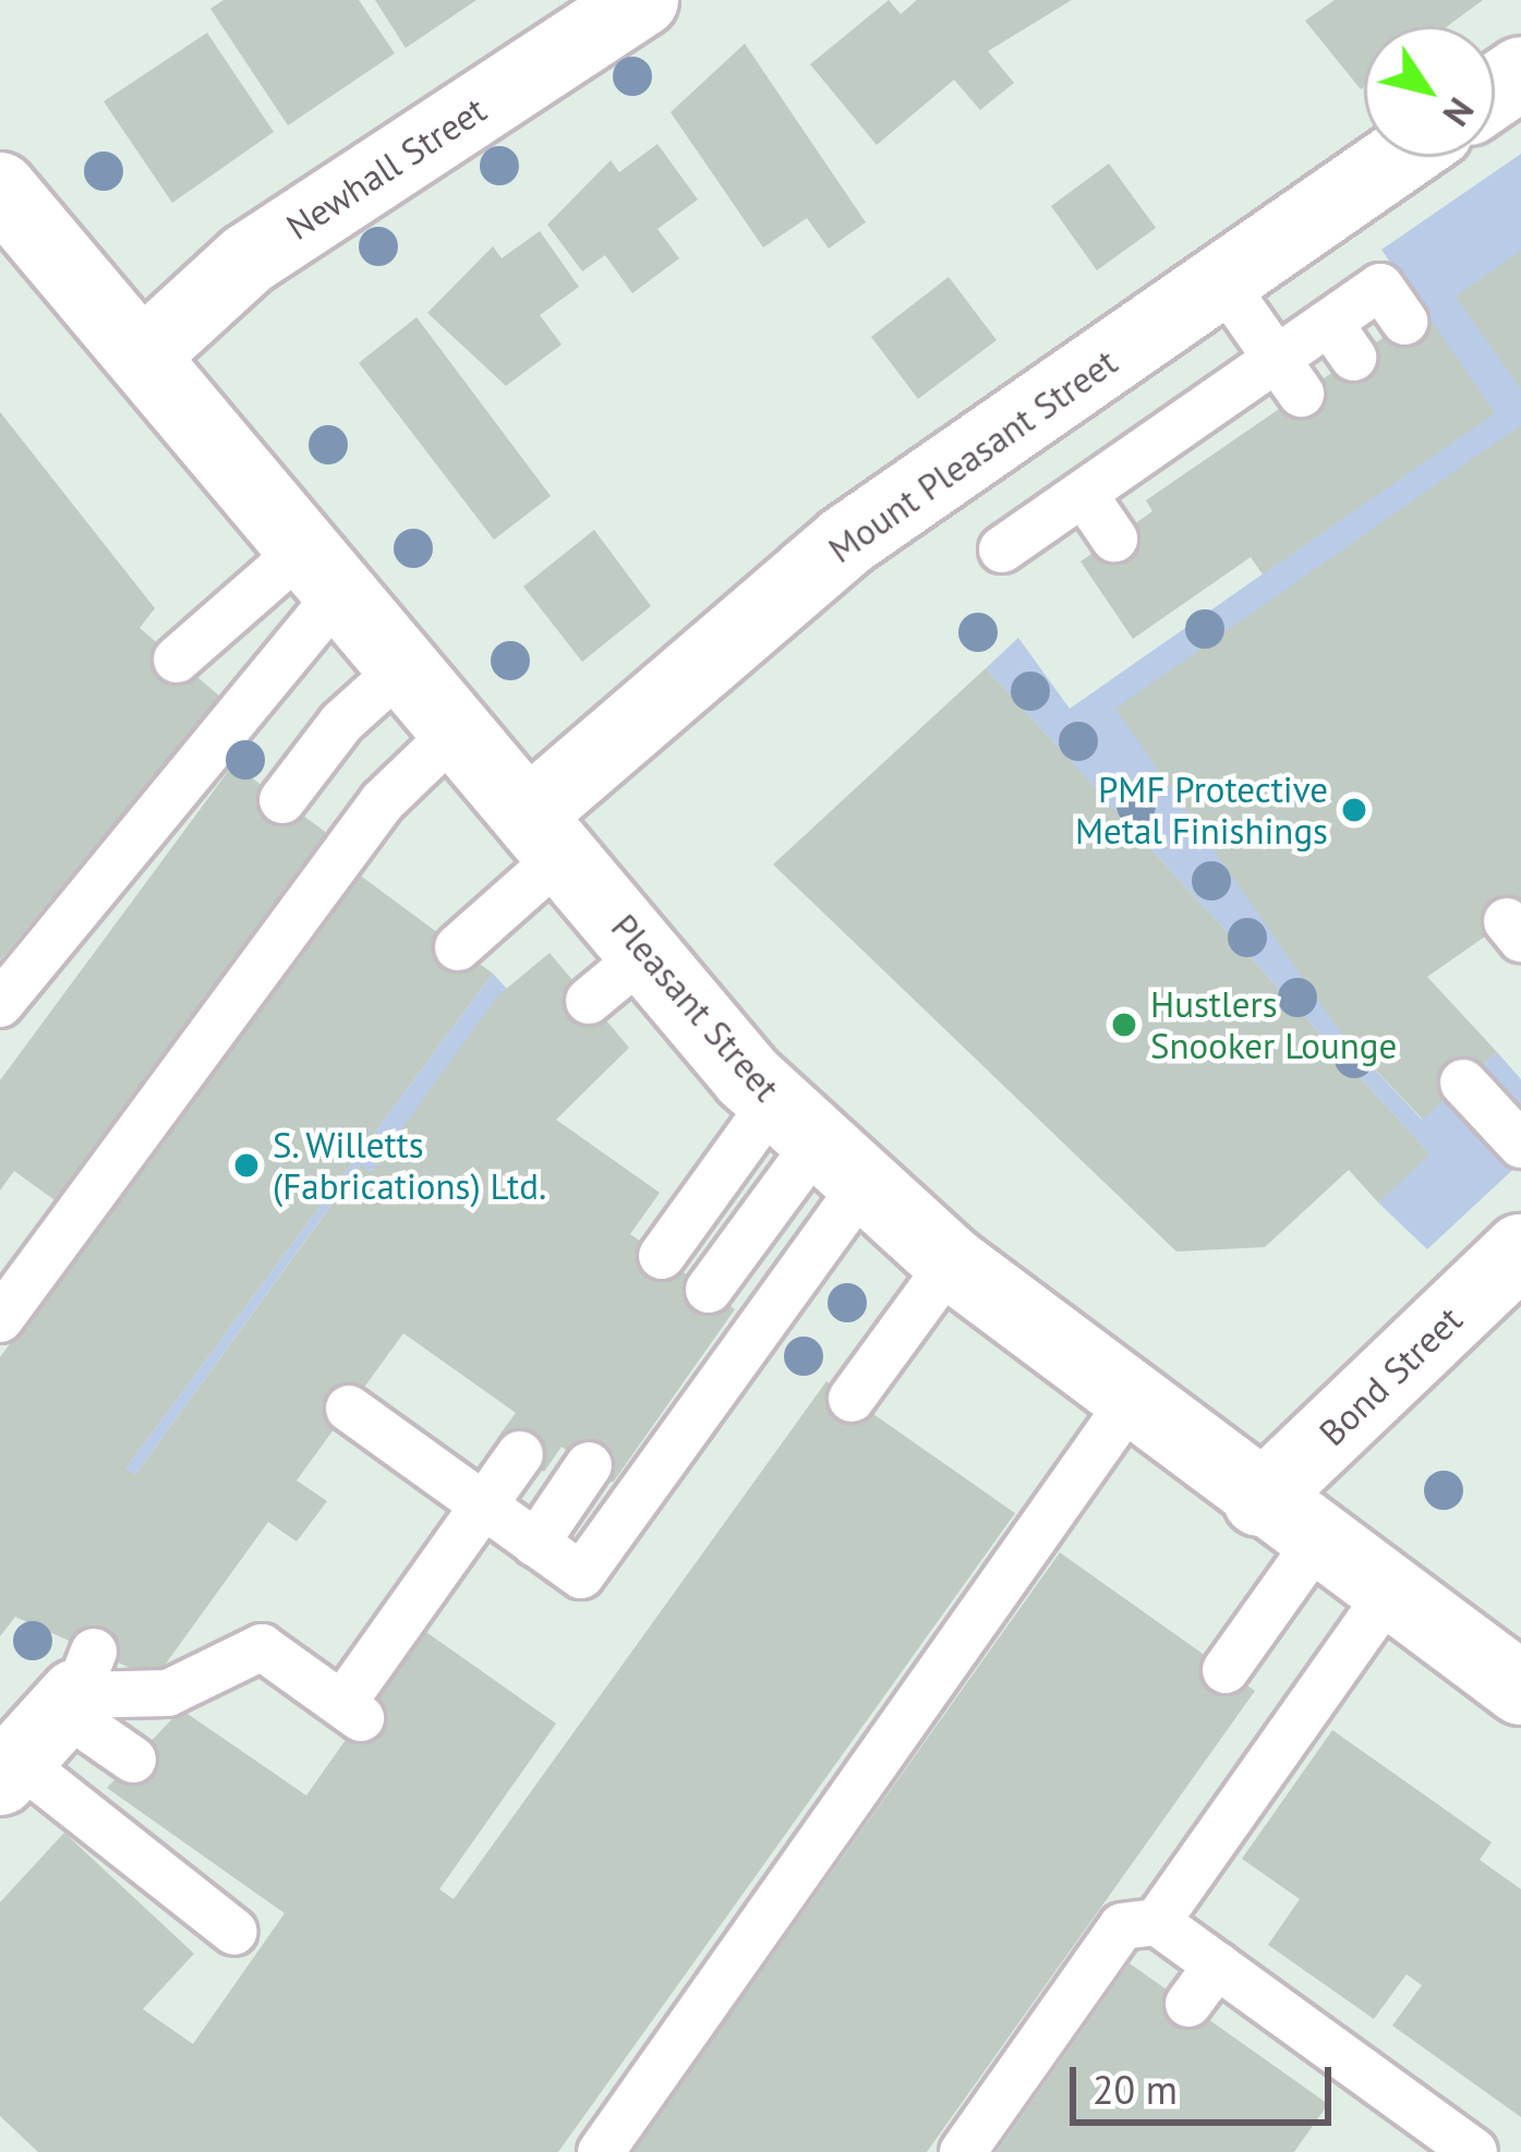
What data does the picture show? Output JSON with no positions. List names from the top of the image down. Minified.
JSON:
{"streets":{"street":["Newhall Street","Mount Pleasant Street","Pleasant Street","Bond Street"]},"crossings":[["Newhall Street","Pleasant Street"],["Mount Pleasant Street","Pleasant Street"],["Pleasant Street","Bond Street"]],"places":["PMF Protective Metal Finishings","Hustlers Snooker Lounge","S. Willetts (Fabrications) Ltd."],"scale_bar":"20 m","north":"bottom right"}
